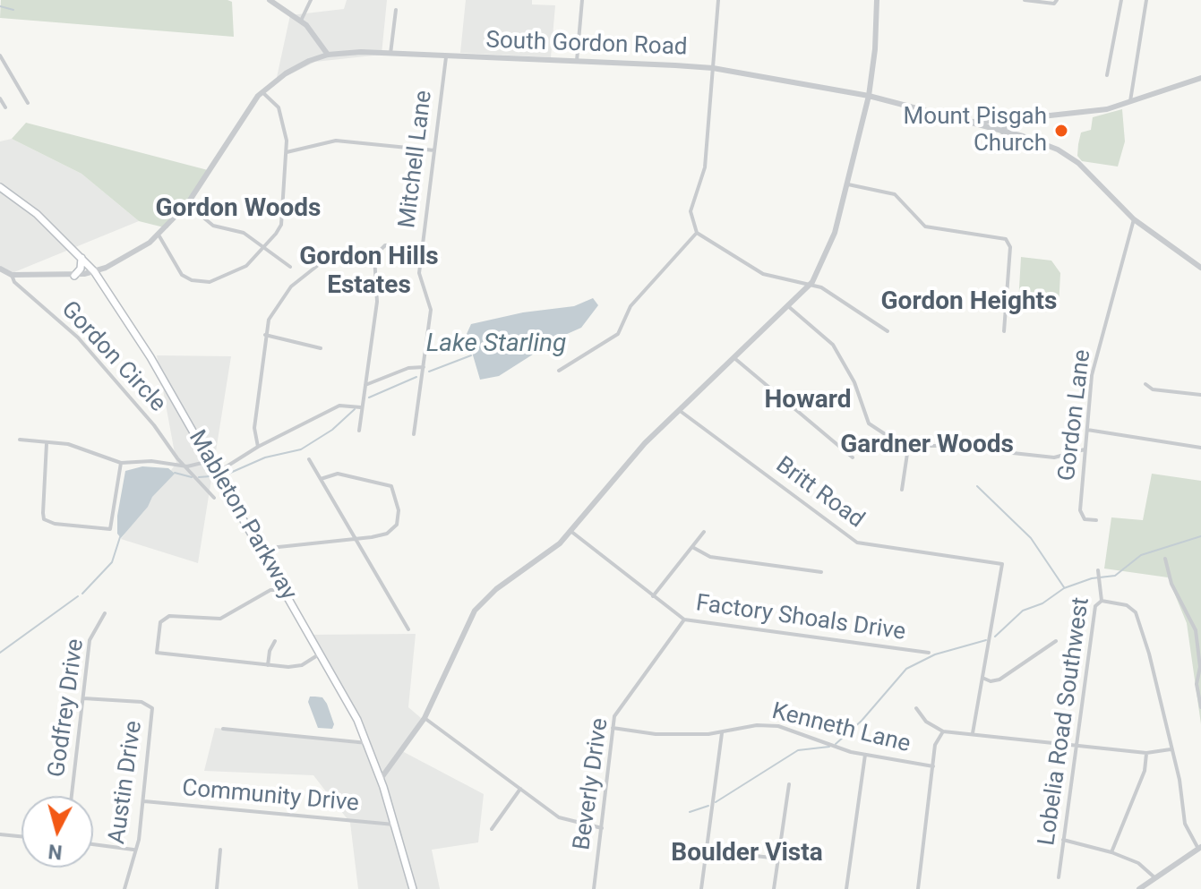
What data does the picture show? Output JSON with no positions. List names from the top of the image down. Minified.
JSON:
{"streets":{"main road":["Mableton Parkway"],"street":["South Gordon Road","Mitchell Lane","Gordon Circle","Gordon Lane","Britt Road","Factory Shoals Drive","Godfrey Drive","Lobelia Road Southwest","Kenneth Lane","Austin Drive","Beverly Drive","Community Drive"]},"crossings":[["South Gordon Road","Mitchell Lane"],["South Gordon Road","Gordon Circle"],["South Gordon Road","Gordon Lane"],["South Gordon Road","Mableton Parkway"],["Mableton Parkway","Community Drive"],["Factory Shoals Drive","Beverly Drive"],["Godfrey Drive","Austin Drive"],["Kenneth Lane","Beverly Drive"],["Austin Drive","Community Drive"]],"districts":["Gordon Woods","Gordon Hills Estates","Gordon Heights","Howard","Gardner Woods","Boulder Vista"],"water":["Lake Starling"],"places":["Mount Pisgah Church"],"north":"bottom"}
